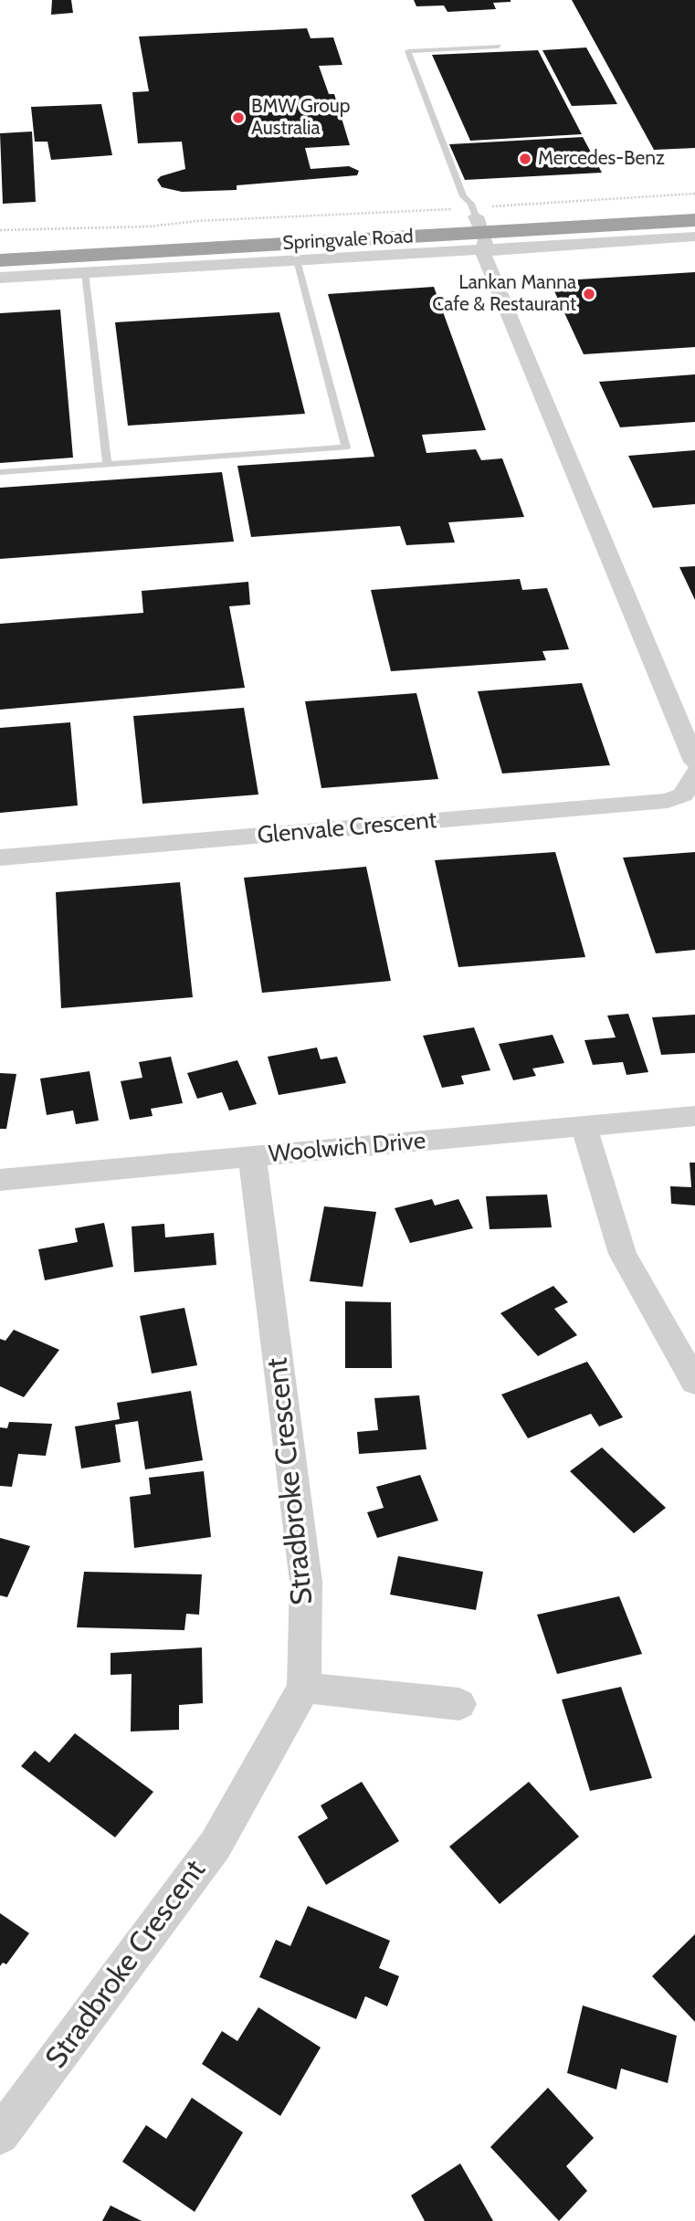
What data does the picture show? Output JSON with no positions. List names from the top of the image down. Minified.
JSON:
{"streets":{"highway":["Springvale Road"],"street":["Glenvale Crescent","Woolwich Drive","Stradbroke Crescent"]},"crossings":[["Woolwich Drive","Stradbroke Crescent"]],"places":["BMW Group Australia","Mercedes-Benz","Lankan Manna Cafe & Restaurant"]}
